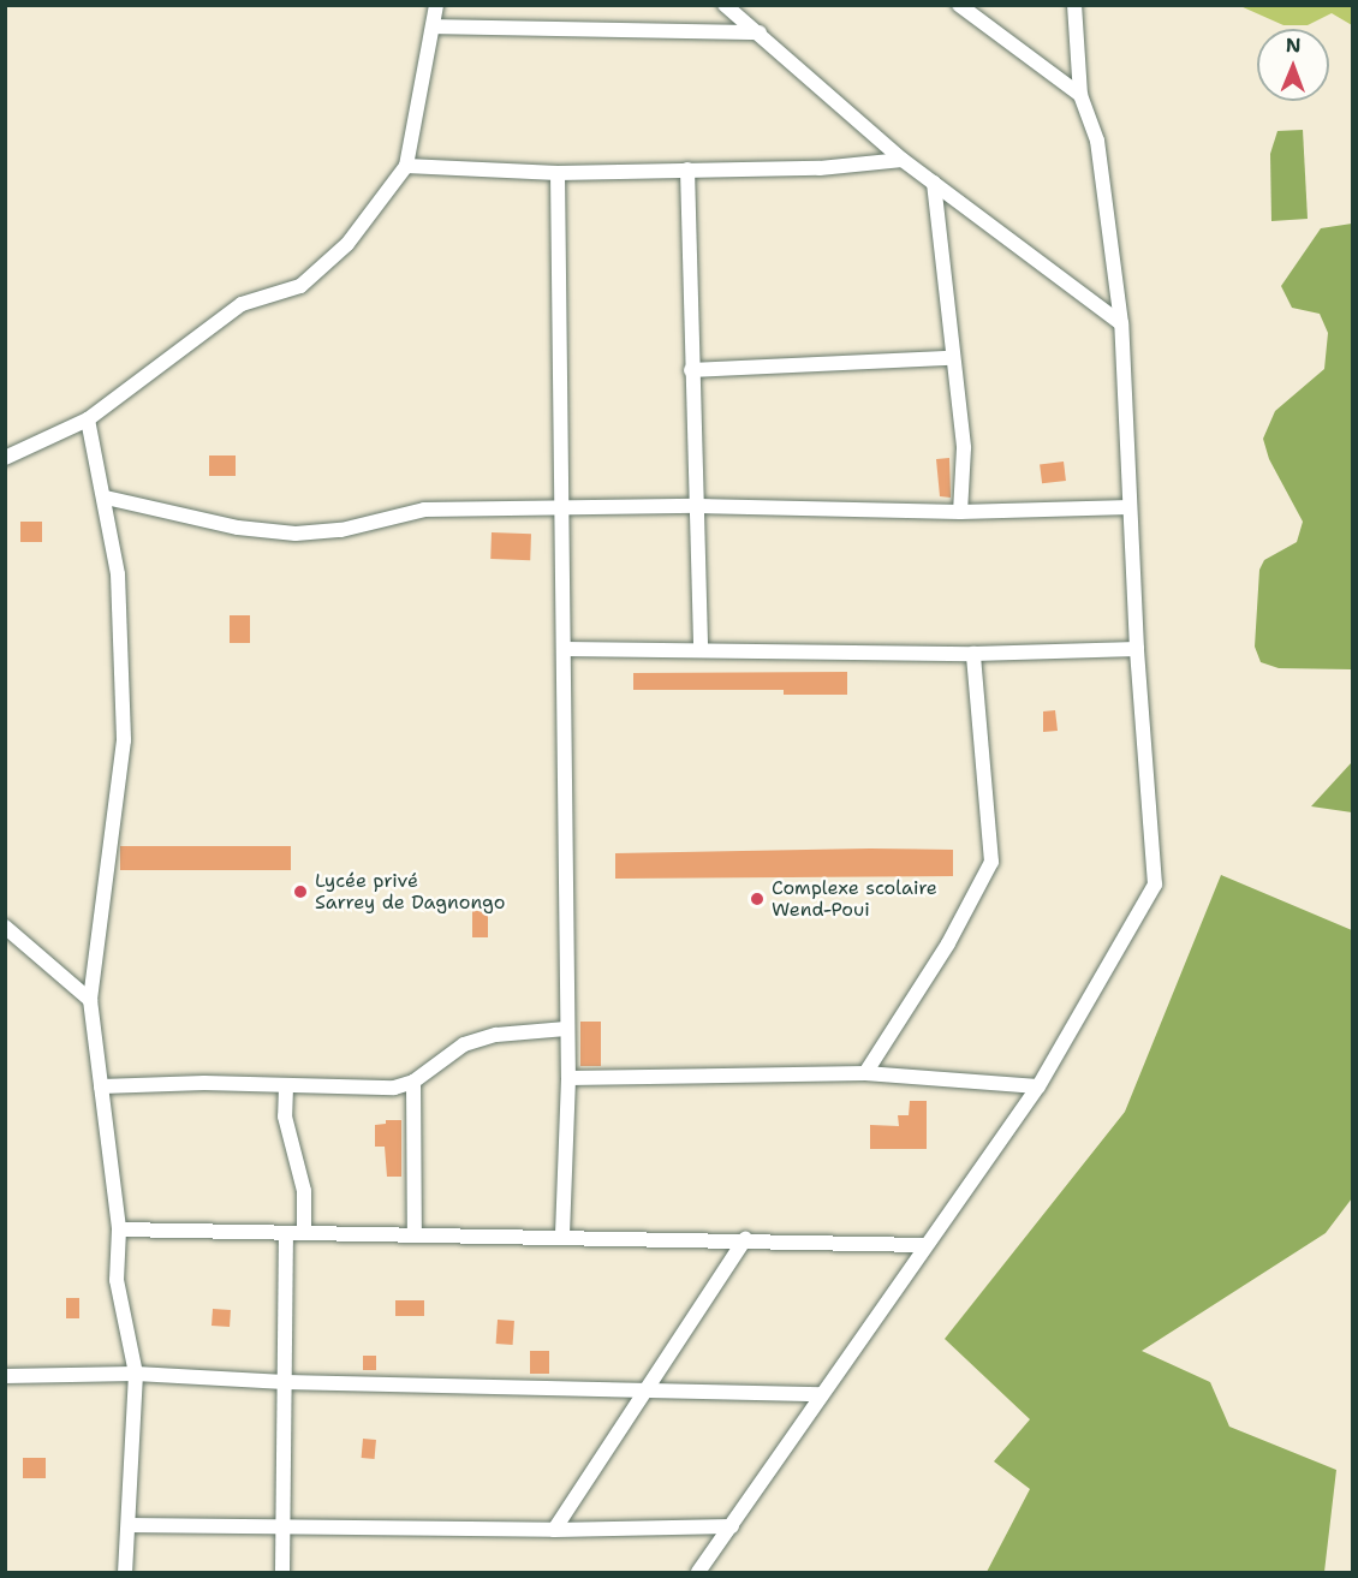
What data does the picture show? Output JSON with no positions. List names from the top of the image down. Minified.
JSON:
{"places":["Lycée privé Sarrey de Dagnongo","Complexe scolaire Wend-Poui"],"north":"top"}
